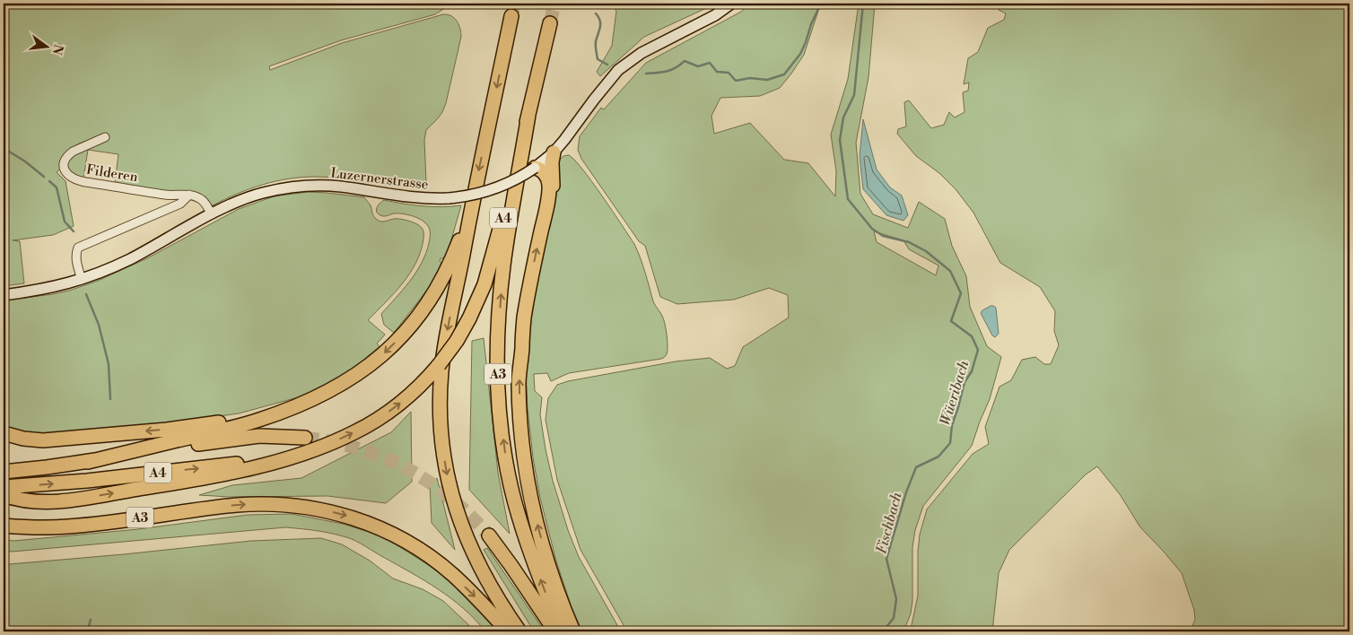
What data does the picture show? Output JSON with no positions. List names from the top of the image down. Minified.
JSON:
{"streets":{"highway":["A4","A3"],"main road":["Luzernerstrasse"],"street":["Filderen"]},"crossings":[["A4","A3"]],"water":["Wüeribach","Fischbach"],"north":"right"}
